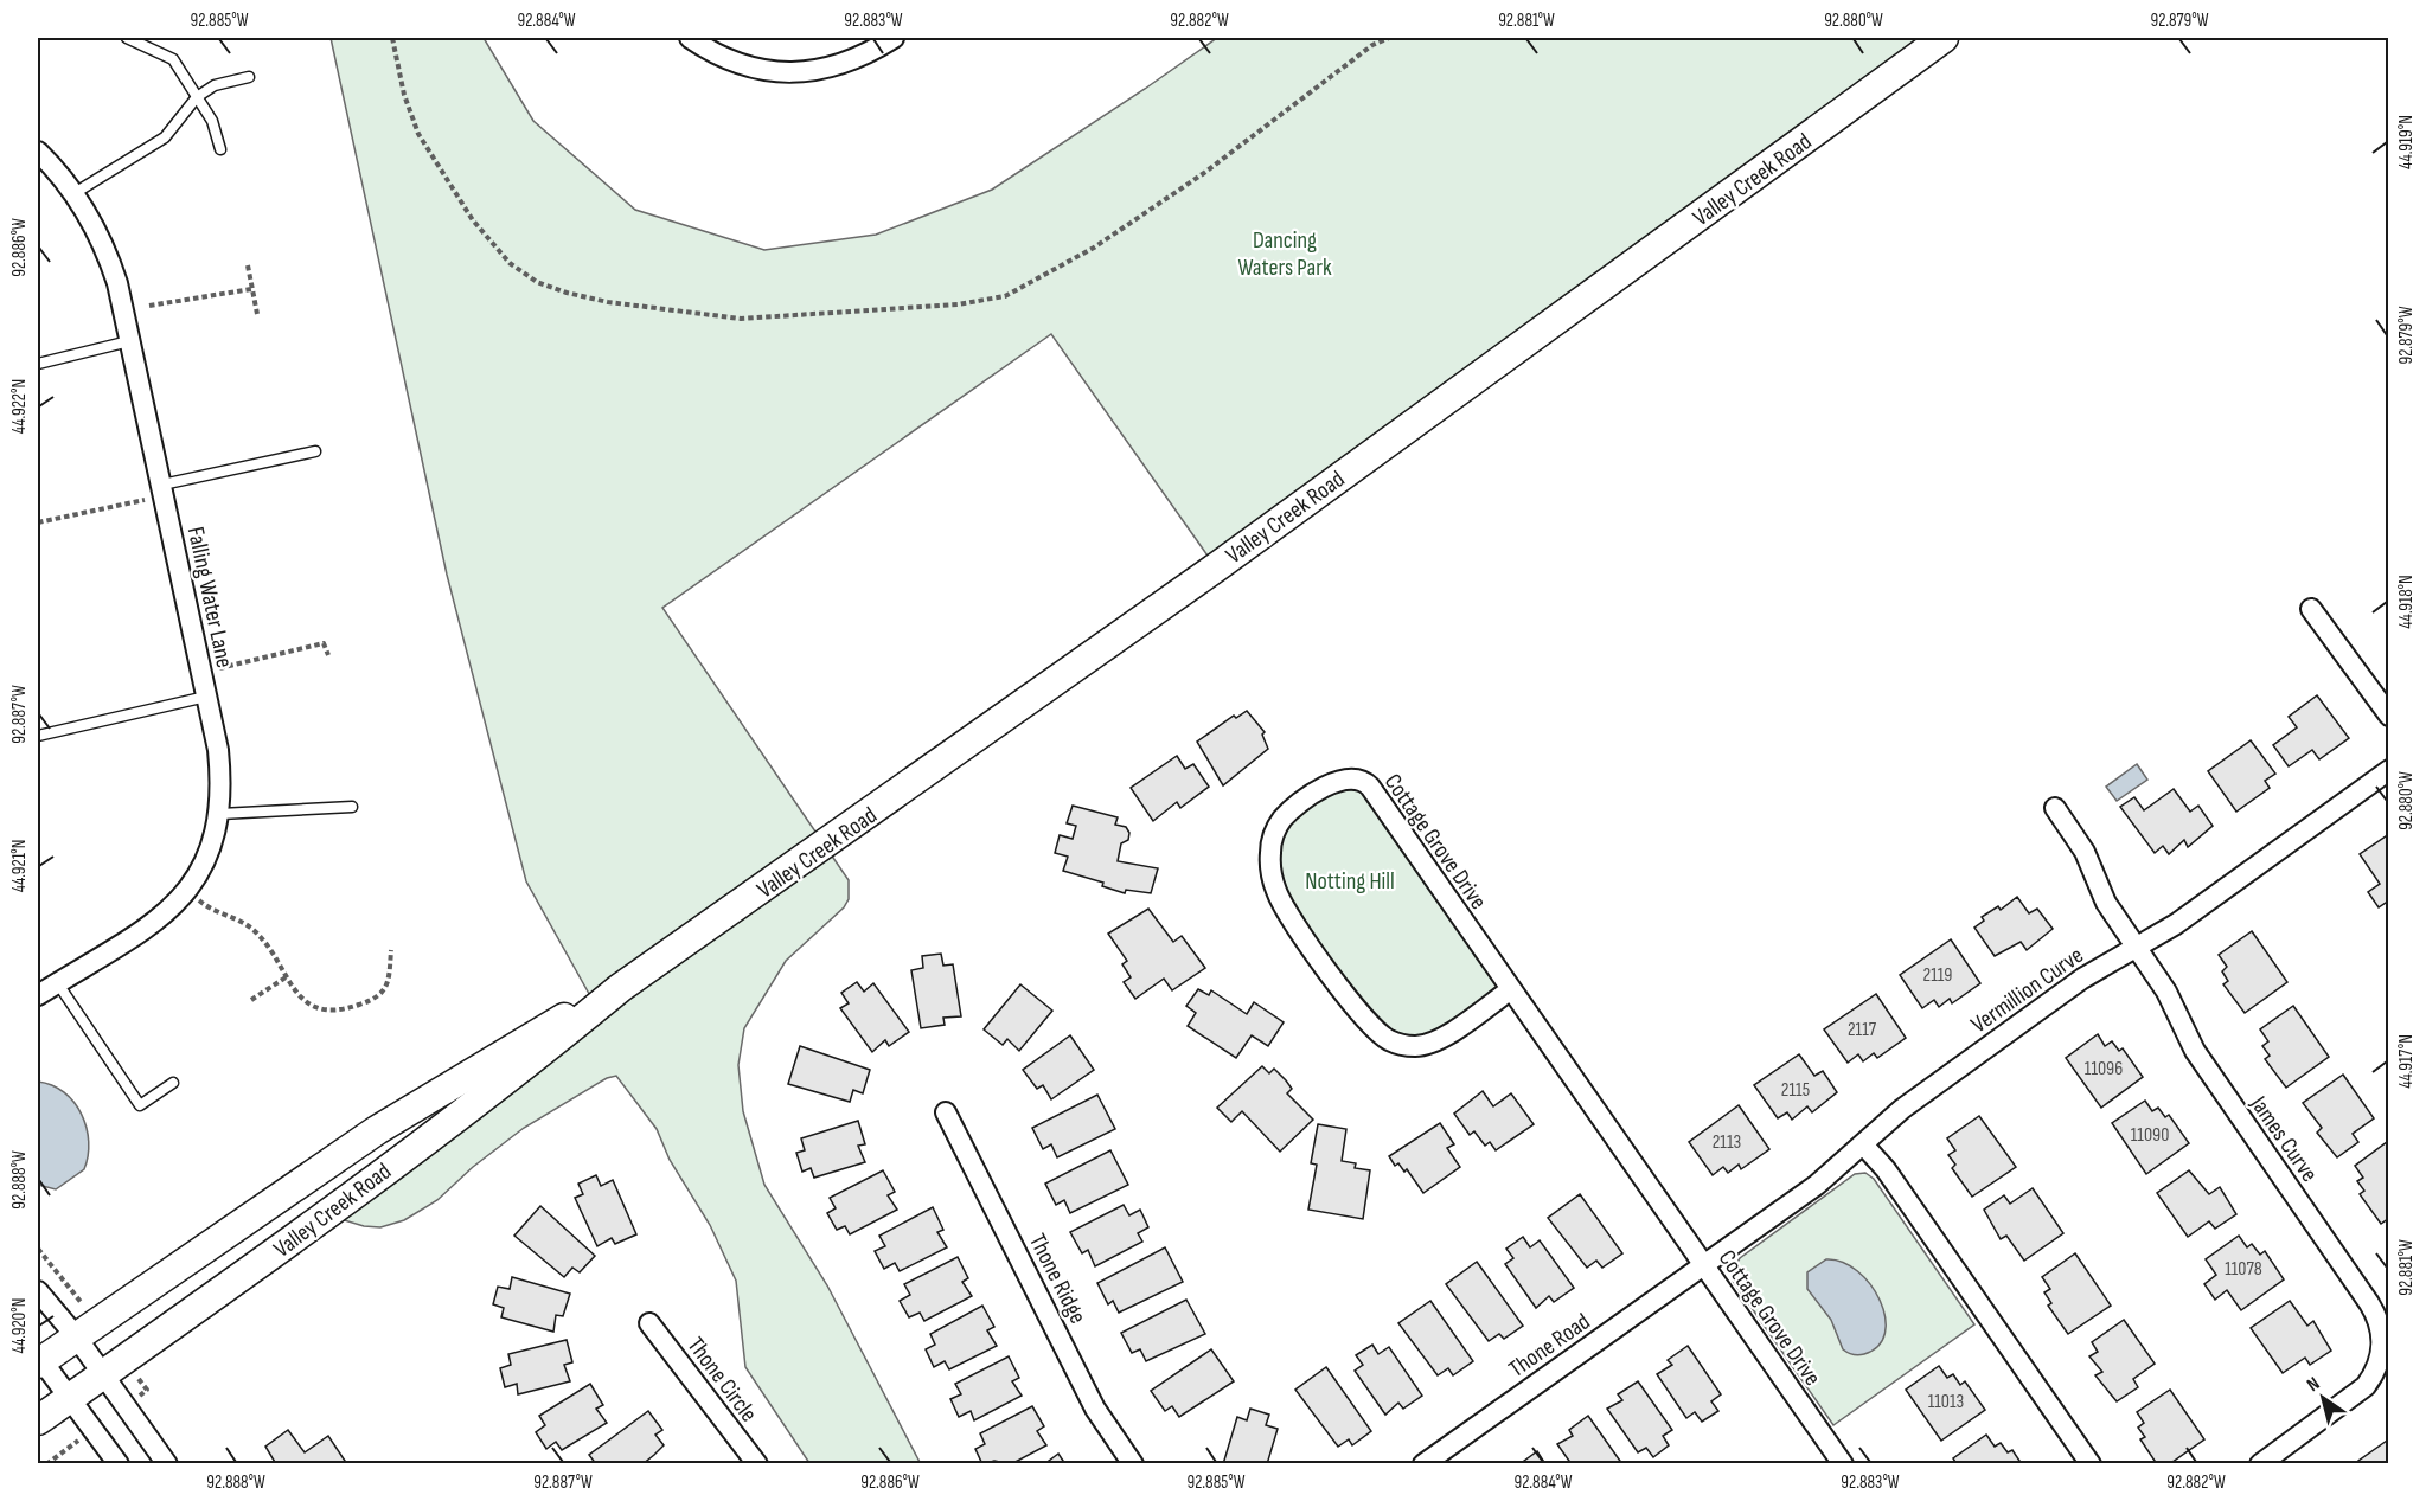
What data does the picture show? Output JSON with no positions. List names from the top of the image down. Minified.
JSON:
{"streets":{"main road":["Valley Creek Road"],"street":["Falling Water Lane","Cottage Grove Drive","Vermillion Curve","James Curve","Thone Ridge","Thone Road","Thone Circle"]},"crossings":[["Cottage Grove Drive","Vermillion Curve"],["Cottage Grove Drive","Thone Road"],["Vermillion Curve","James Curve"],["Vermillion Curve","Thone Road"]],"parks":["Dancing Waters Park","Notting Hill"],"house_numbers":["2119","2117","11096","2115","11090","2113","11078","11013"],"north":"top left","coordinates":["92.885°W","92.884°W","92.883°W","92.882°W","92.881°W","92.880°W","92.879°W","44.919°N","92.886°W","44.922°N","44.918°N","92.887°W","44.921°N","44.917°N","92.888°W","44.920°N"]}
